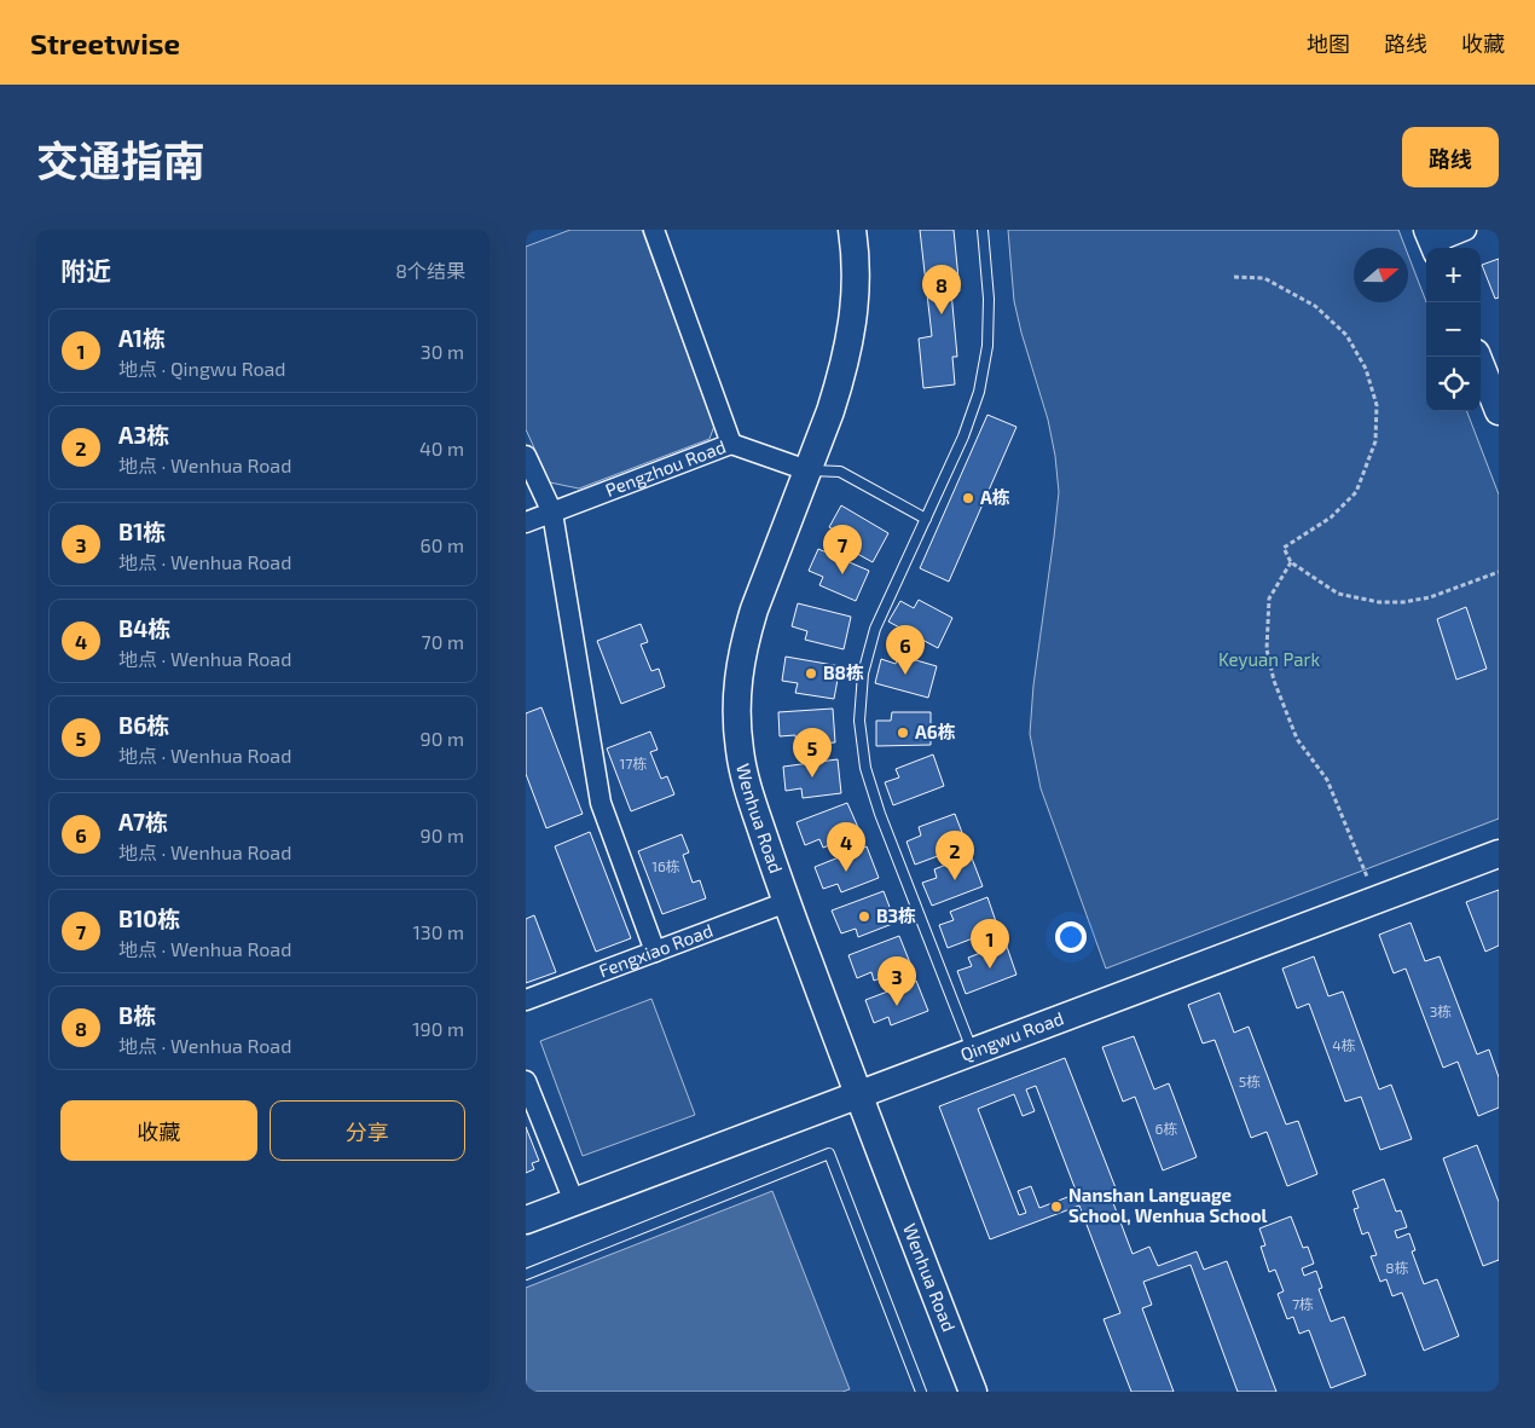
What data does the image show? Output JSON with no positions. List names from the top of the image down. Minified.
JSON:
{"streets":{"street":["Pengzhou Road","Wenhua Road","Fengxiao Road","Qingwu Road"]},"crossings":[["Pengzhou Road","Wenhua Road"],["Wenhua Road","Fengxiao Road"],["Wenhua Road","Qingwu Road"]],"parks":["Keyuan Park"],"places":["A栋","B8栋","A6栋","B3栋","Nanshan Language School, Wenhua School"],"house_numbers":["17栋","16栋","3栋","4栋","5栋","6栋","8栋","7栋"],"north":"right","page":{"header":"Streetwise","nav":["地图","路线","收藏"],"title":"交通指南","buttons":["路线",["收藏","分享"]],"heading":["附近","8个结果"],"map_buttons":["+","−"],"pins":["8","7","6","5","4","2","1","3"],"list":[{"mark":"1","name":"A1栋","note":"地点 · Qingwu Road","value":"30 m"},{"mark":"2","name":"A3栋","note":"地点 · Wenhua Road","value":"40 m"},{"mark":"3","name":"B1栋","note":"地点 · Wenhua Road","value":"60 m"},{"mark":"4","name":"B4栋","note":"地点 · Wenhua Road","value":"70 m"},{"mark":"5","name":"B6栋","note":"地点 · Wenhua Road","value":"90 m"},{"mark":"6","name":"A7栋","note":"地点 · Wenhua Road","value":"90 m"},{"mark":"7","name":"B10栋","note":"地点 · Wenhua Road","value":"130 m"},{"mark":"8","name":"B栋","note":"地点 · Wenhua Road","value":"190 m"}]}}
